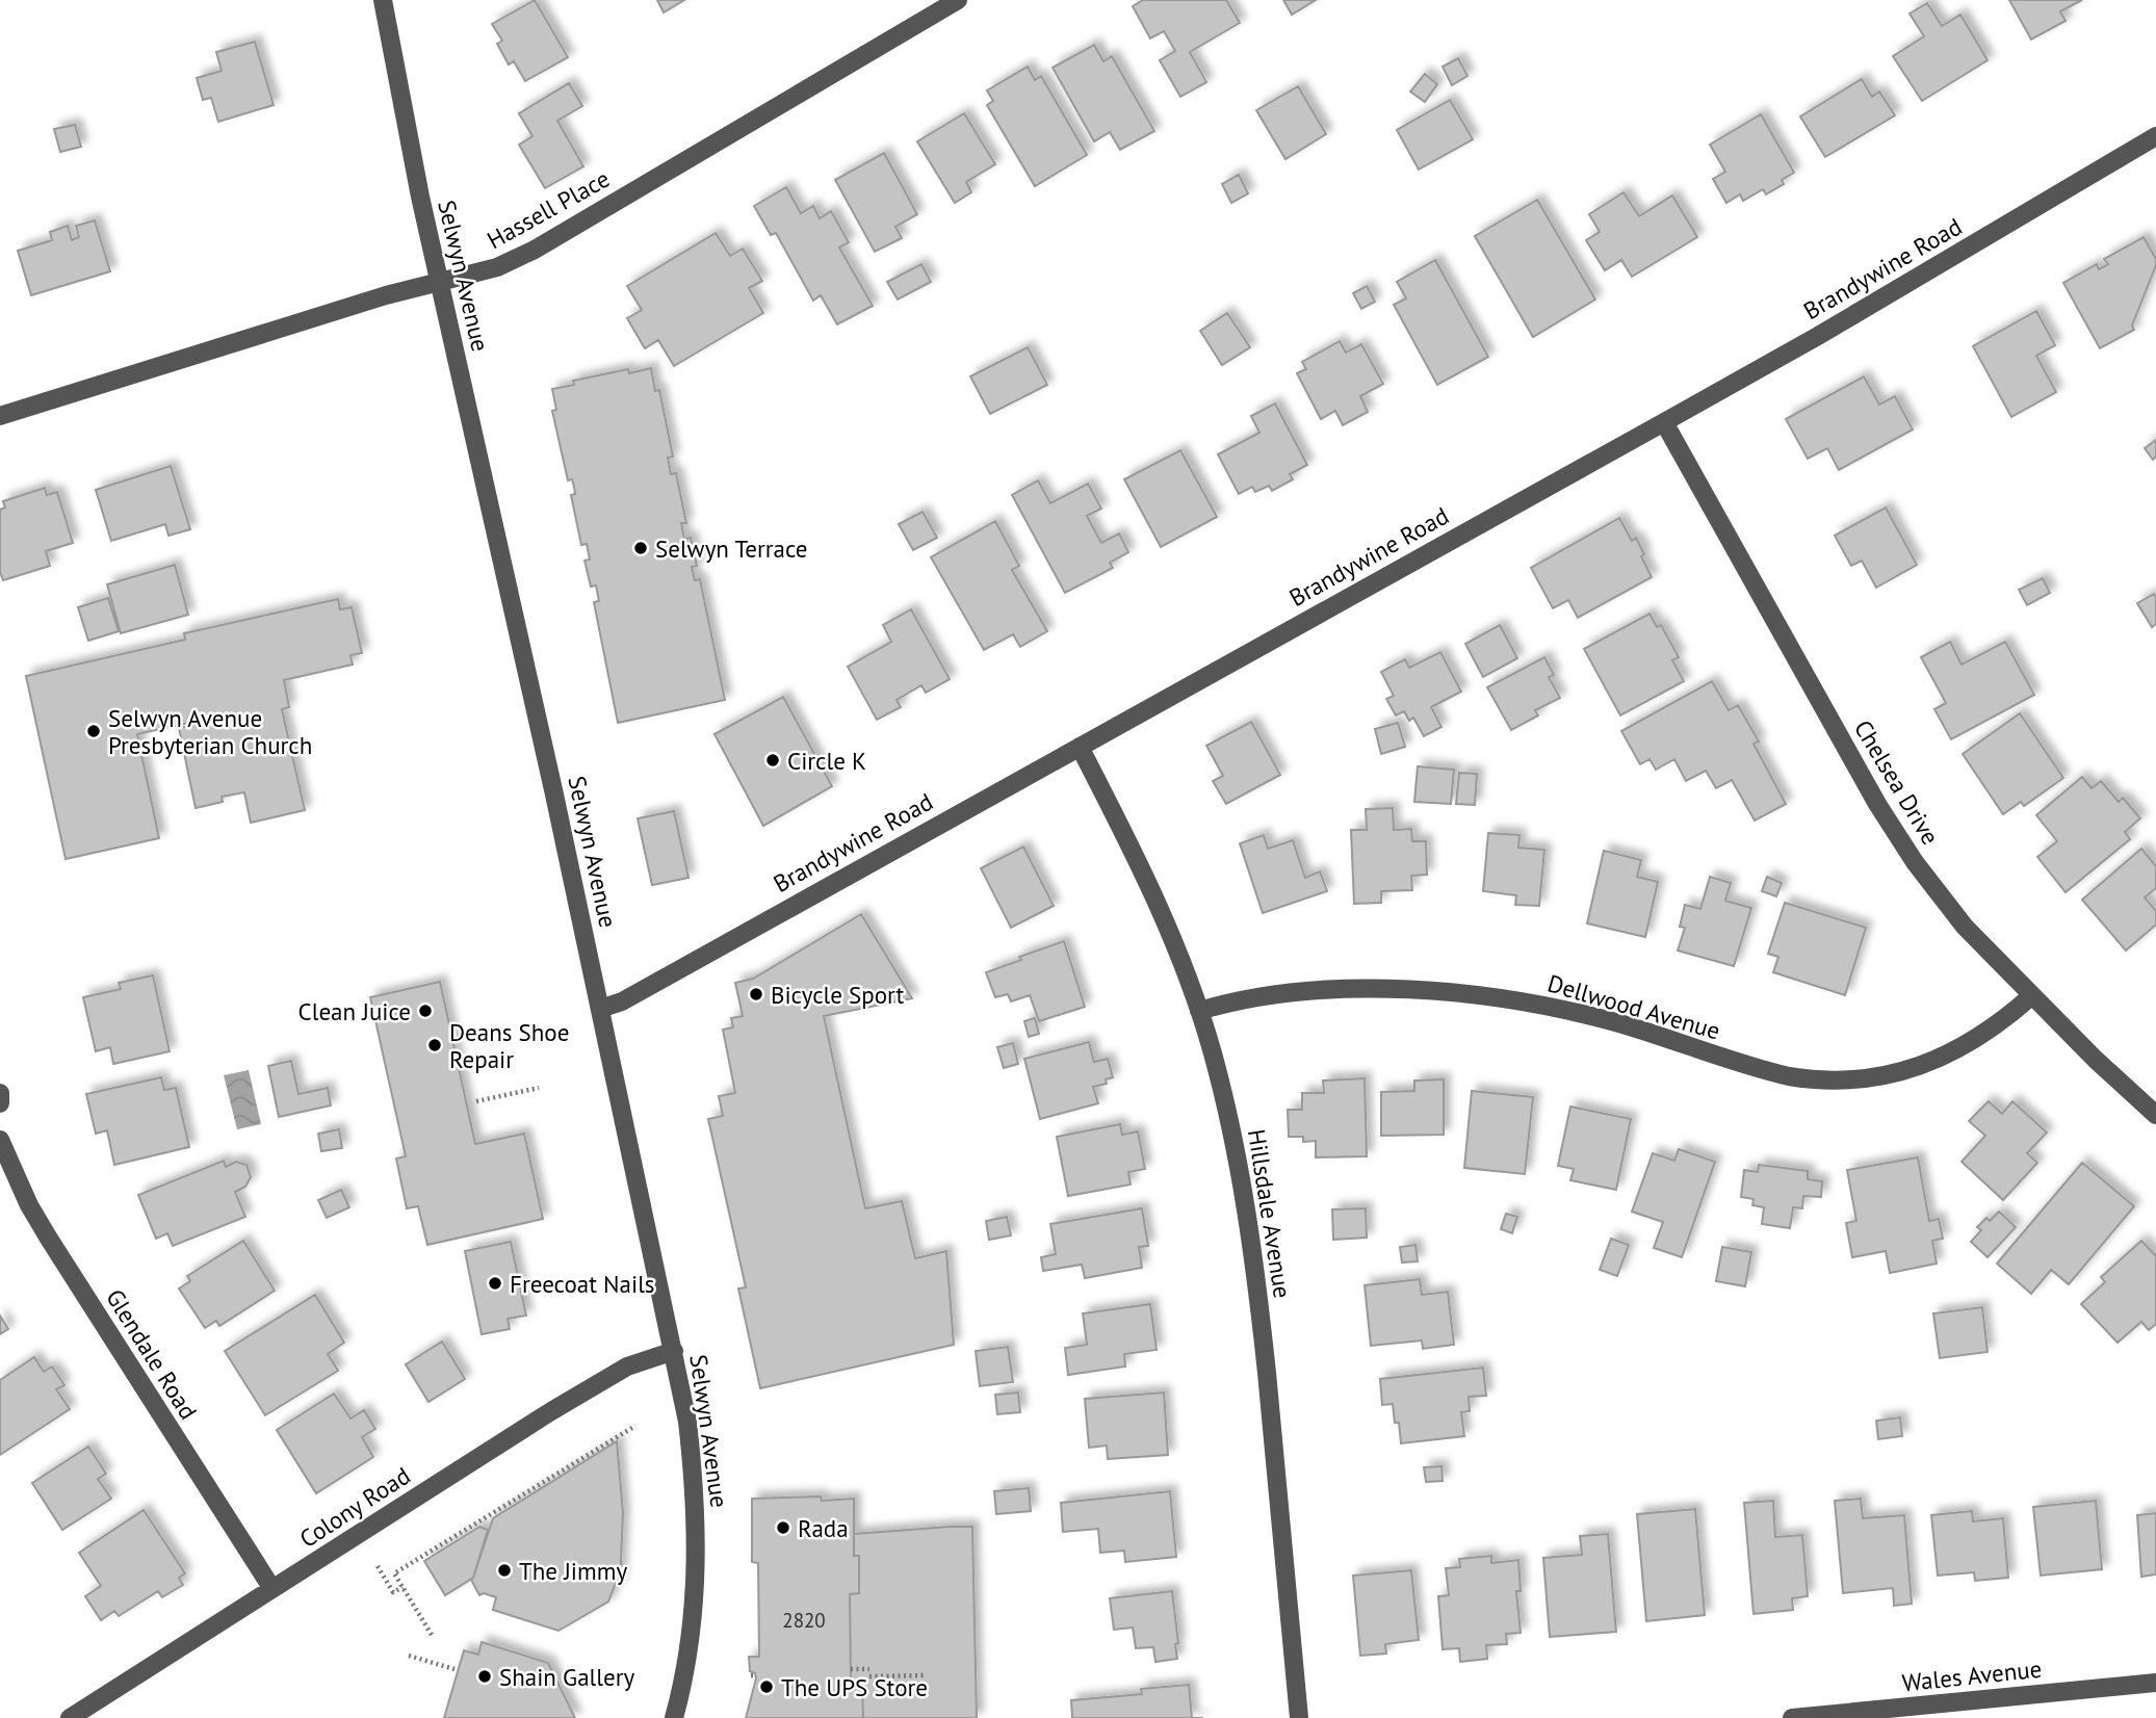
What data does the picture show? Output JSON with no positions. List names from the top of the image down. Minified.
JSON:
{"streets":{"street":["Hassell Place","Brandywine Road","Selwyn Avenue","Chelsea Drive","Dellwood Avenue","Hillsdale Avenue","Glendale Road","Colony Road","Wales Avenue"]},"crossings":[["Hassell Place","Selwyn Avenue"],["Brandywine Road","Selwyn Avenue"],["Brandywine Road","Chelsea Drive"],["Brandywine Road","Hillsdale Avenue"],["Selwyn Avenue","Colony Road"],["Chelsea Drive","Dellwood Avenue"],["Dellwood Avenue","Hillsdale Avenue"],["Glendale Road","Colony Road"]],"places":["Selwyn Terrace","Selwyn Avenue Presbyterian Church","Circle K","Bicycle Sport","Clean Juice","Deans Shoe Repair","Freecoat Nails","Rada","The Jimmy","Shain Gallery","The UPS Store"],"house_numbers":["2820"]}
